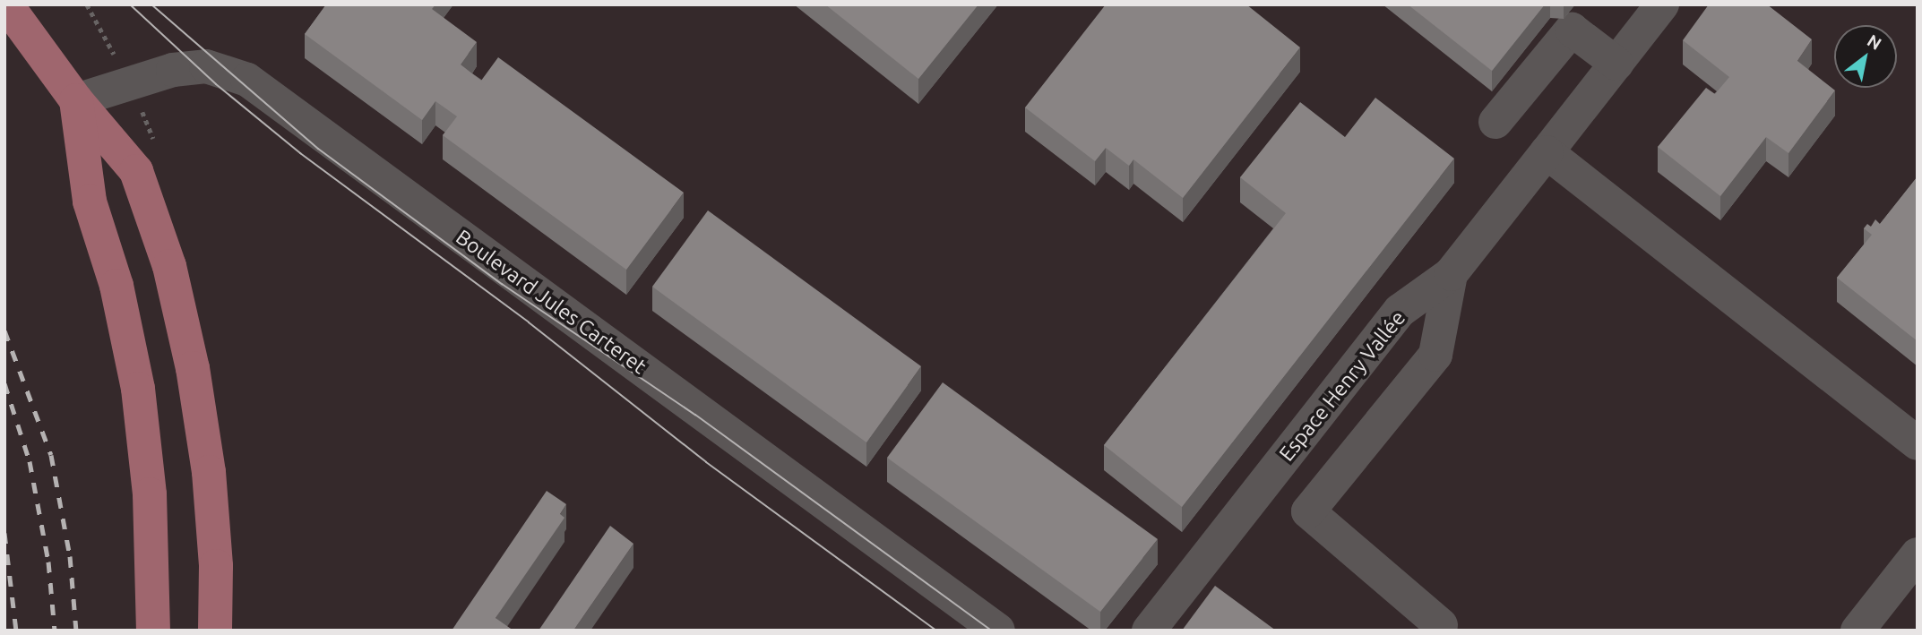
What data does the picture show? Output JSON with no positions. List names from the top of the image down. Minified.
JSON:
{"streets":{"street":["Boulevard Jules Carteret","Espace Henry Vallée"]},"north":"top right"}
